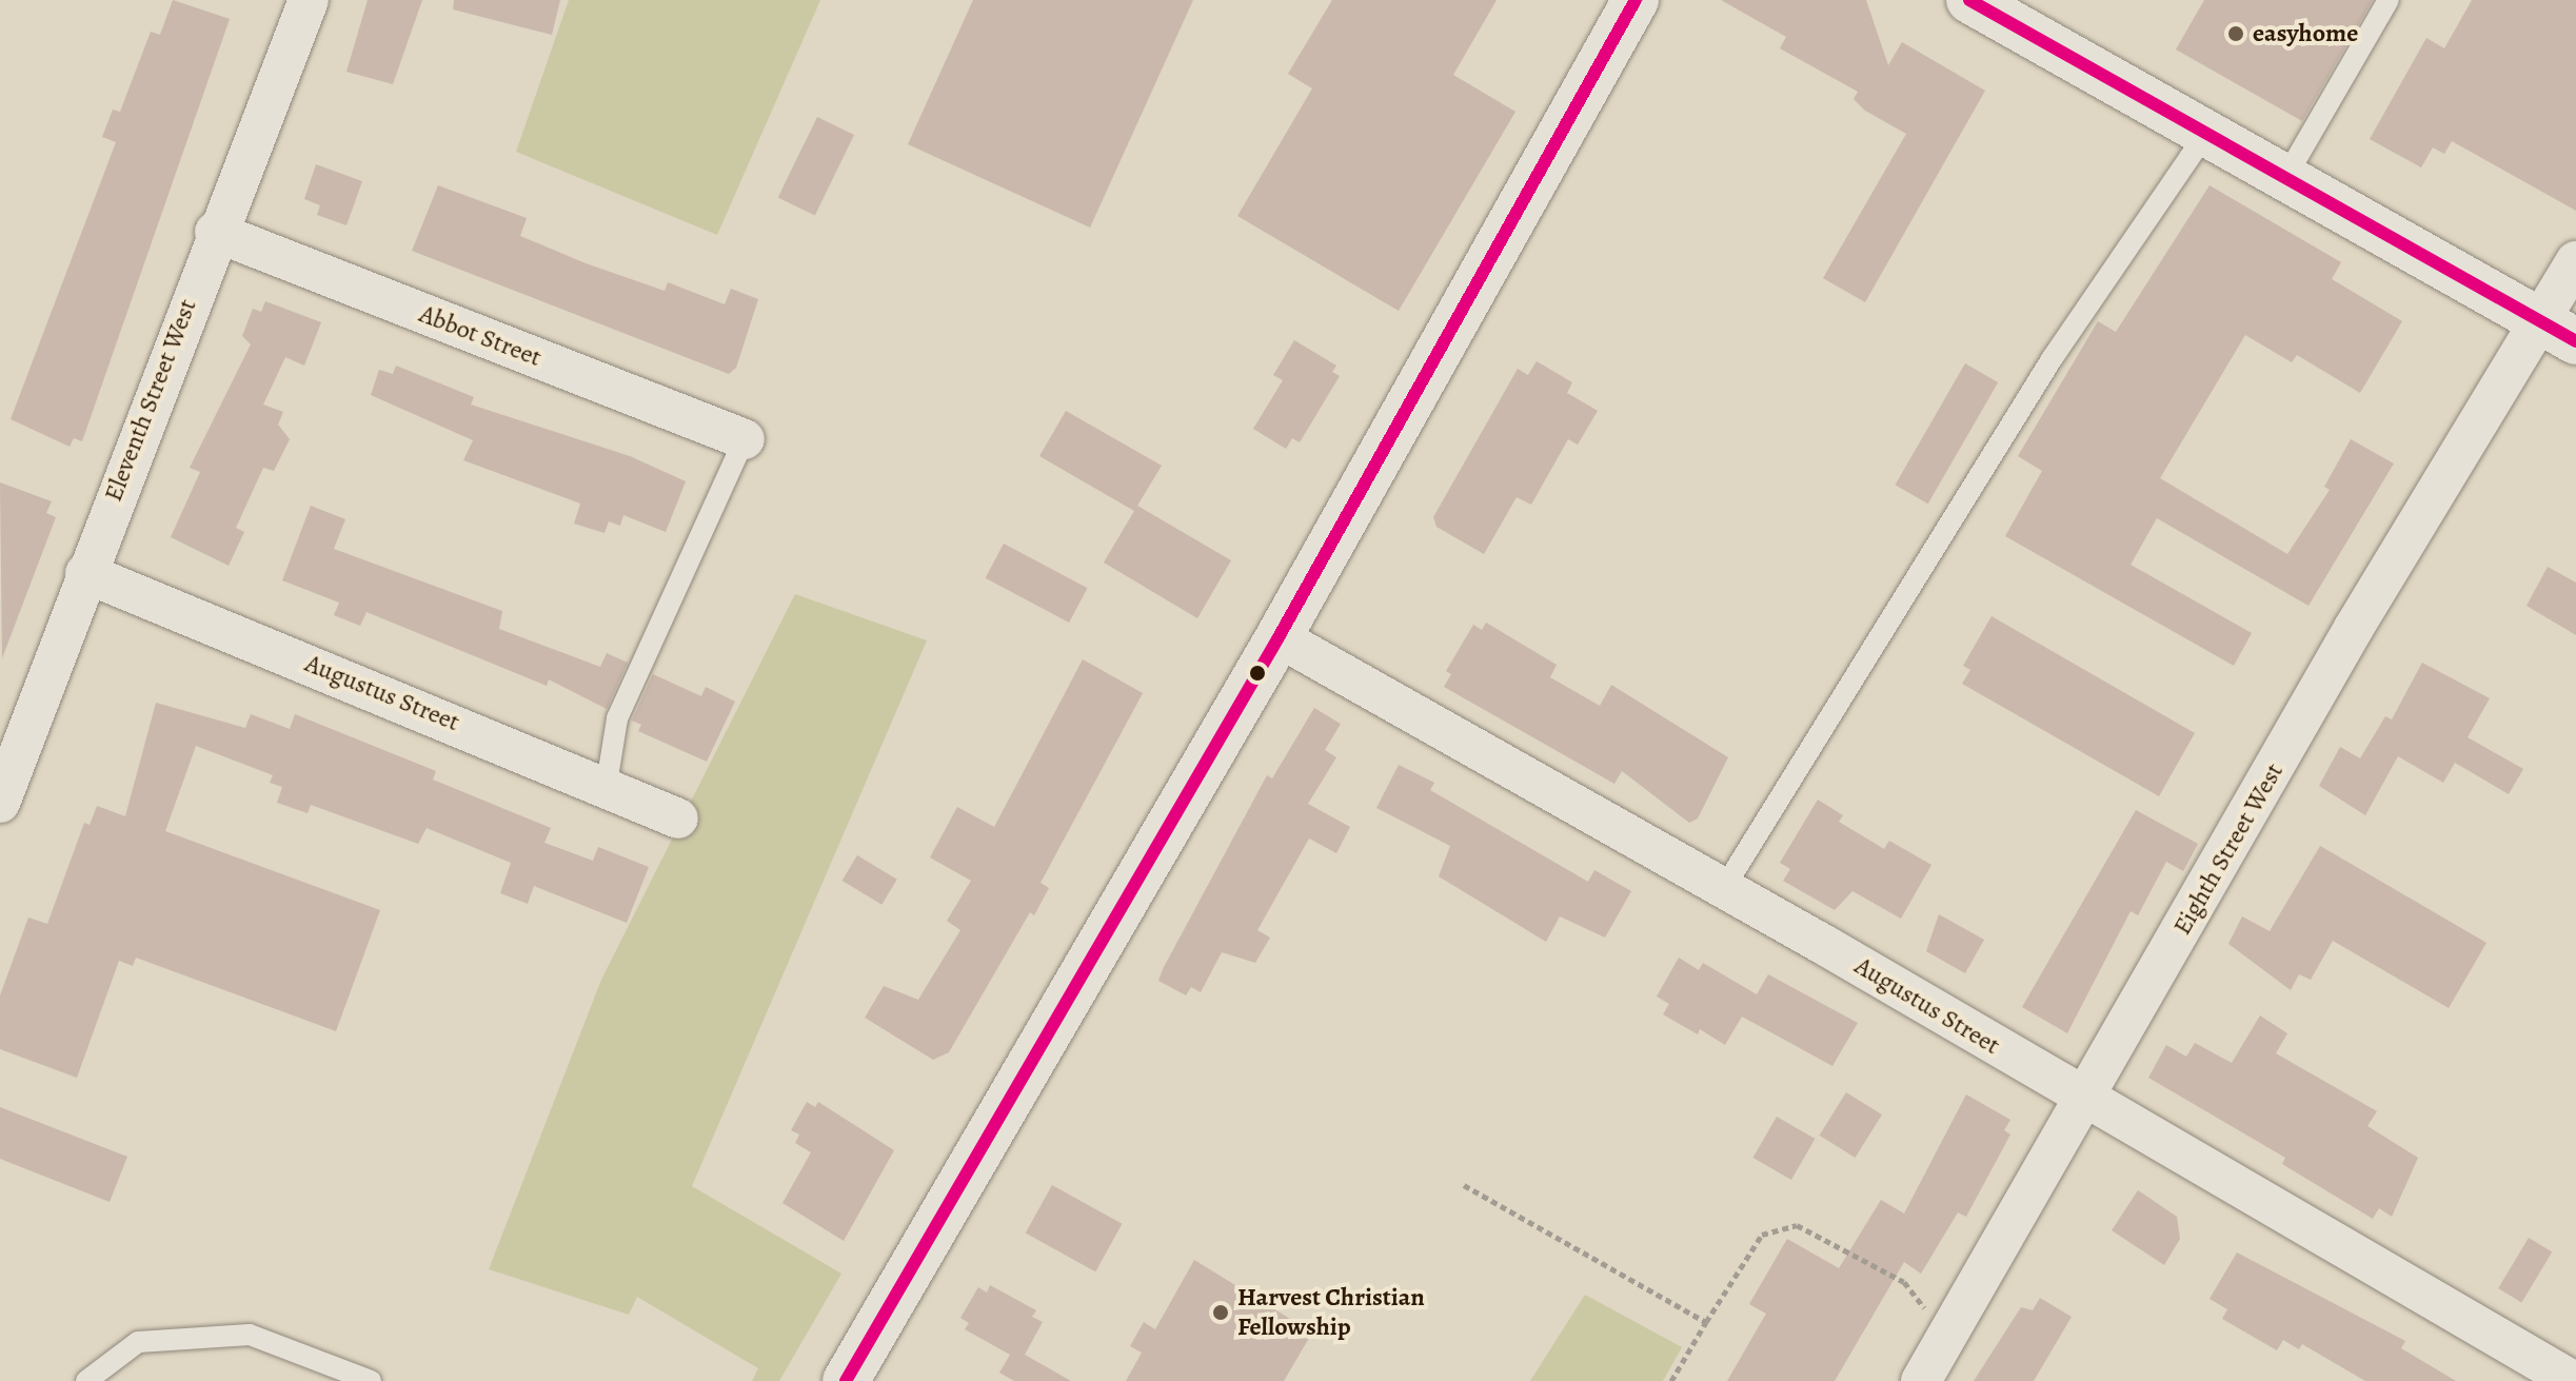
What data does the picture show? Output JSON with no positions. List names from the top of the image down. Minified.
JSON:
{"streets":{"street":["Abbot Street","Eleventh Street West","Augustus Street","Eighth Street West"]},"crossings":[["Abbot Street","Eleventh Street West"],["Eleventh Street West","Augustus Street"],["Augustus Street","Eighth Street West"]],"places":["easyhome","Harvest Christian Fellowship"]}
